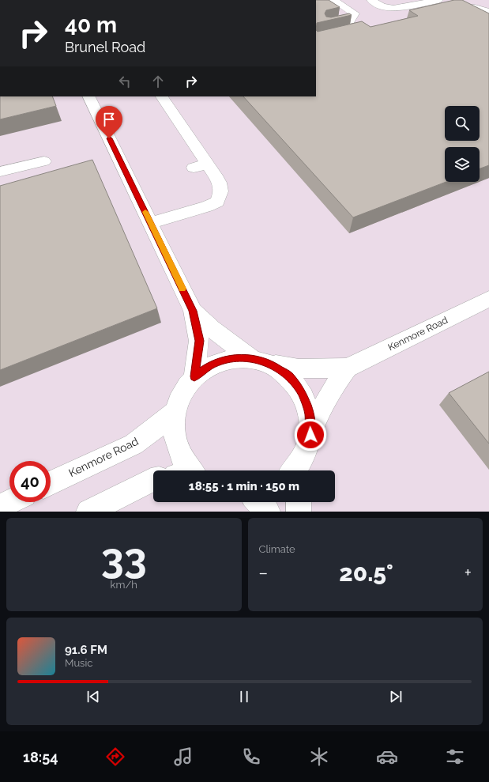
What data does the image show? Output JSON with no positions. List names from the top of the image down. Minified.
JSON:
{"streets":{"street":["Kenmore Road"]},"page":{"turn":["40 m","Brunel Road"],"limit":"40","trip":"18:55 · 1 min · 150 m","tile":[["33","km/h"],"Climate"],"heat":["−","20.5°","+"],"song":["91.6 FM","Music"],"tabs":"18:54"}}
